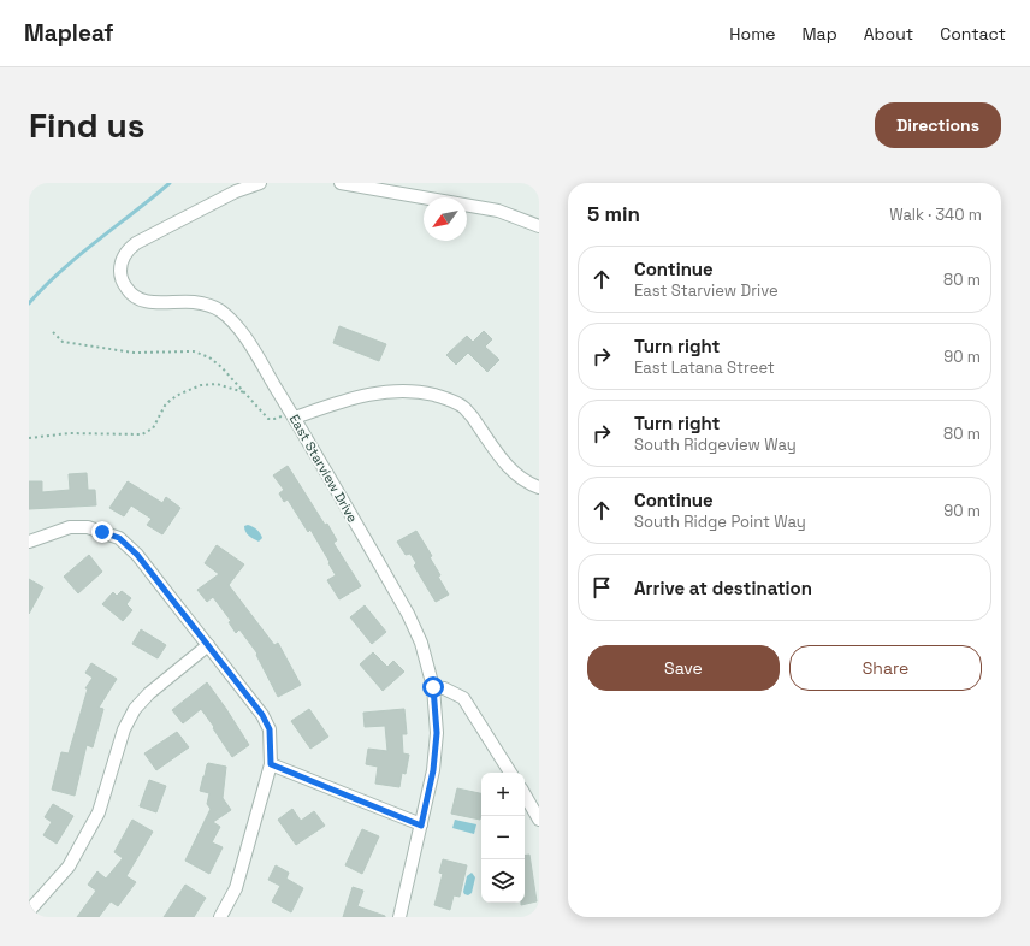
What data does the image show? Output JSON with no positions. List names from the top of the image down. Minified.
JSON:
{"streets":{"street":["East Starview Drive"]},"north":"bottom left","page":{"header":"Mapleaf","nav":["Home","Map","About","Contact"],"buttons":["Directions",["Save","Share"]],"title":"Find us","heading":["5 min","Walk · 340 m"],"list":[["Continue","East Starview Drive","80 m"],["Turn right","East Latana Street","90 m"],["Turn right","South Ridgeview Way","80 m"],["Continue","South Ridge Point Way","90 m"],"Arrive at destination"],"map_buttons":["+","−"]}}
